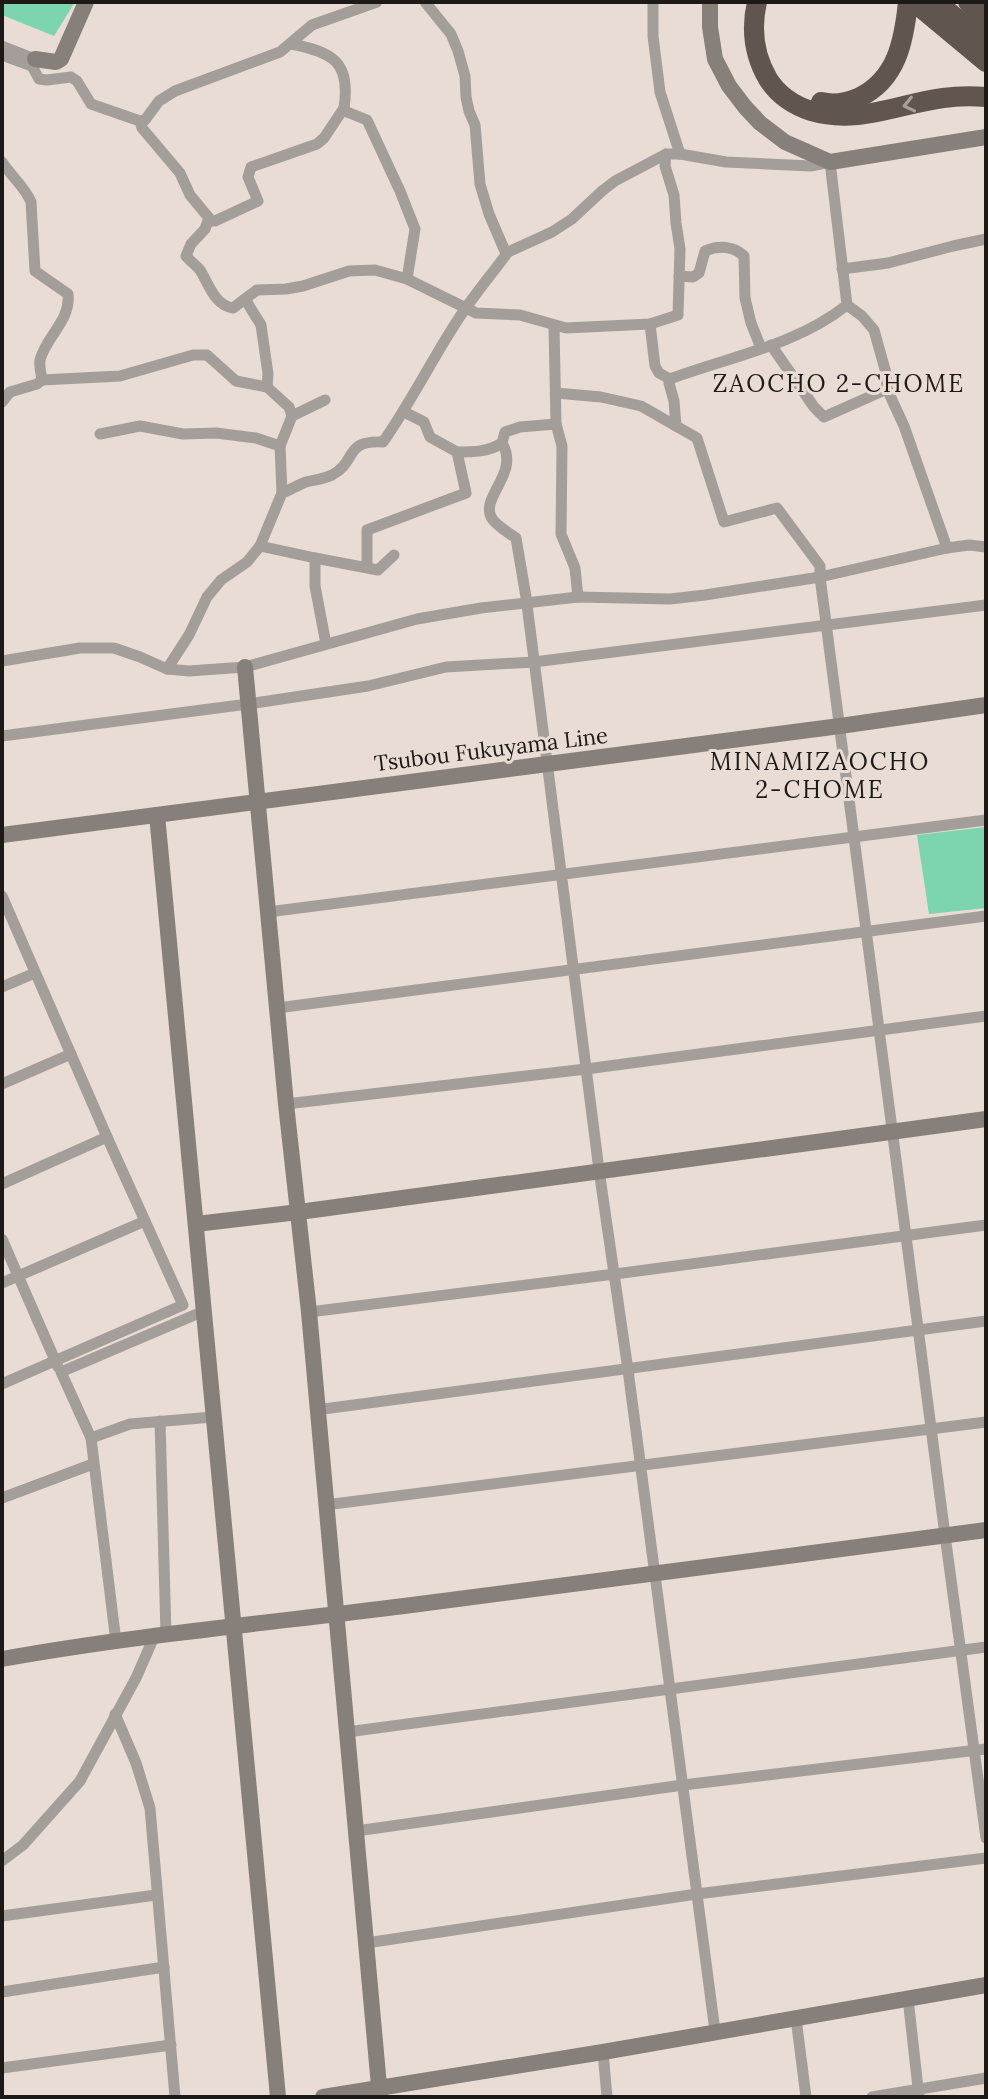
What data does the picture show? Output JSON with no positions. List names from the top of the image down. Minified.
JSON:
{"streets":{"street":["Tsubou Fukuyama Line"]},"districts":["ZAOCHO 2-CHOME","MINAMIZAOCHO 2-CHOME"]}
